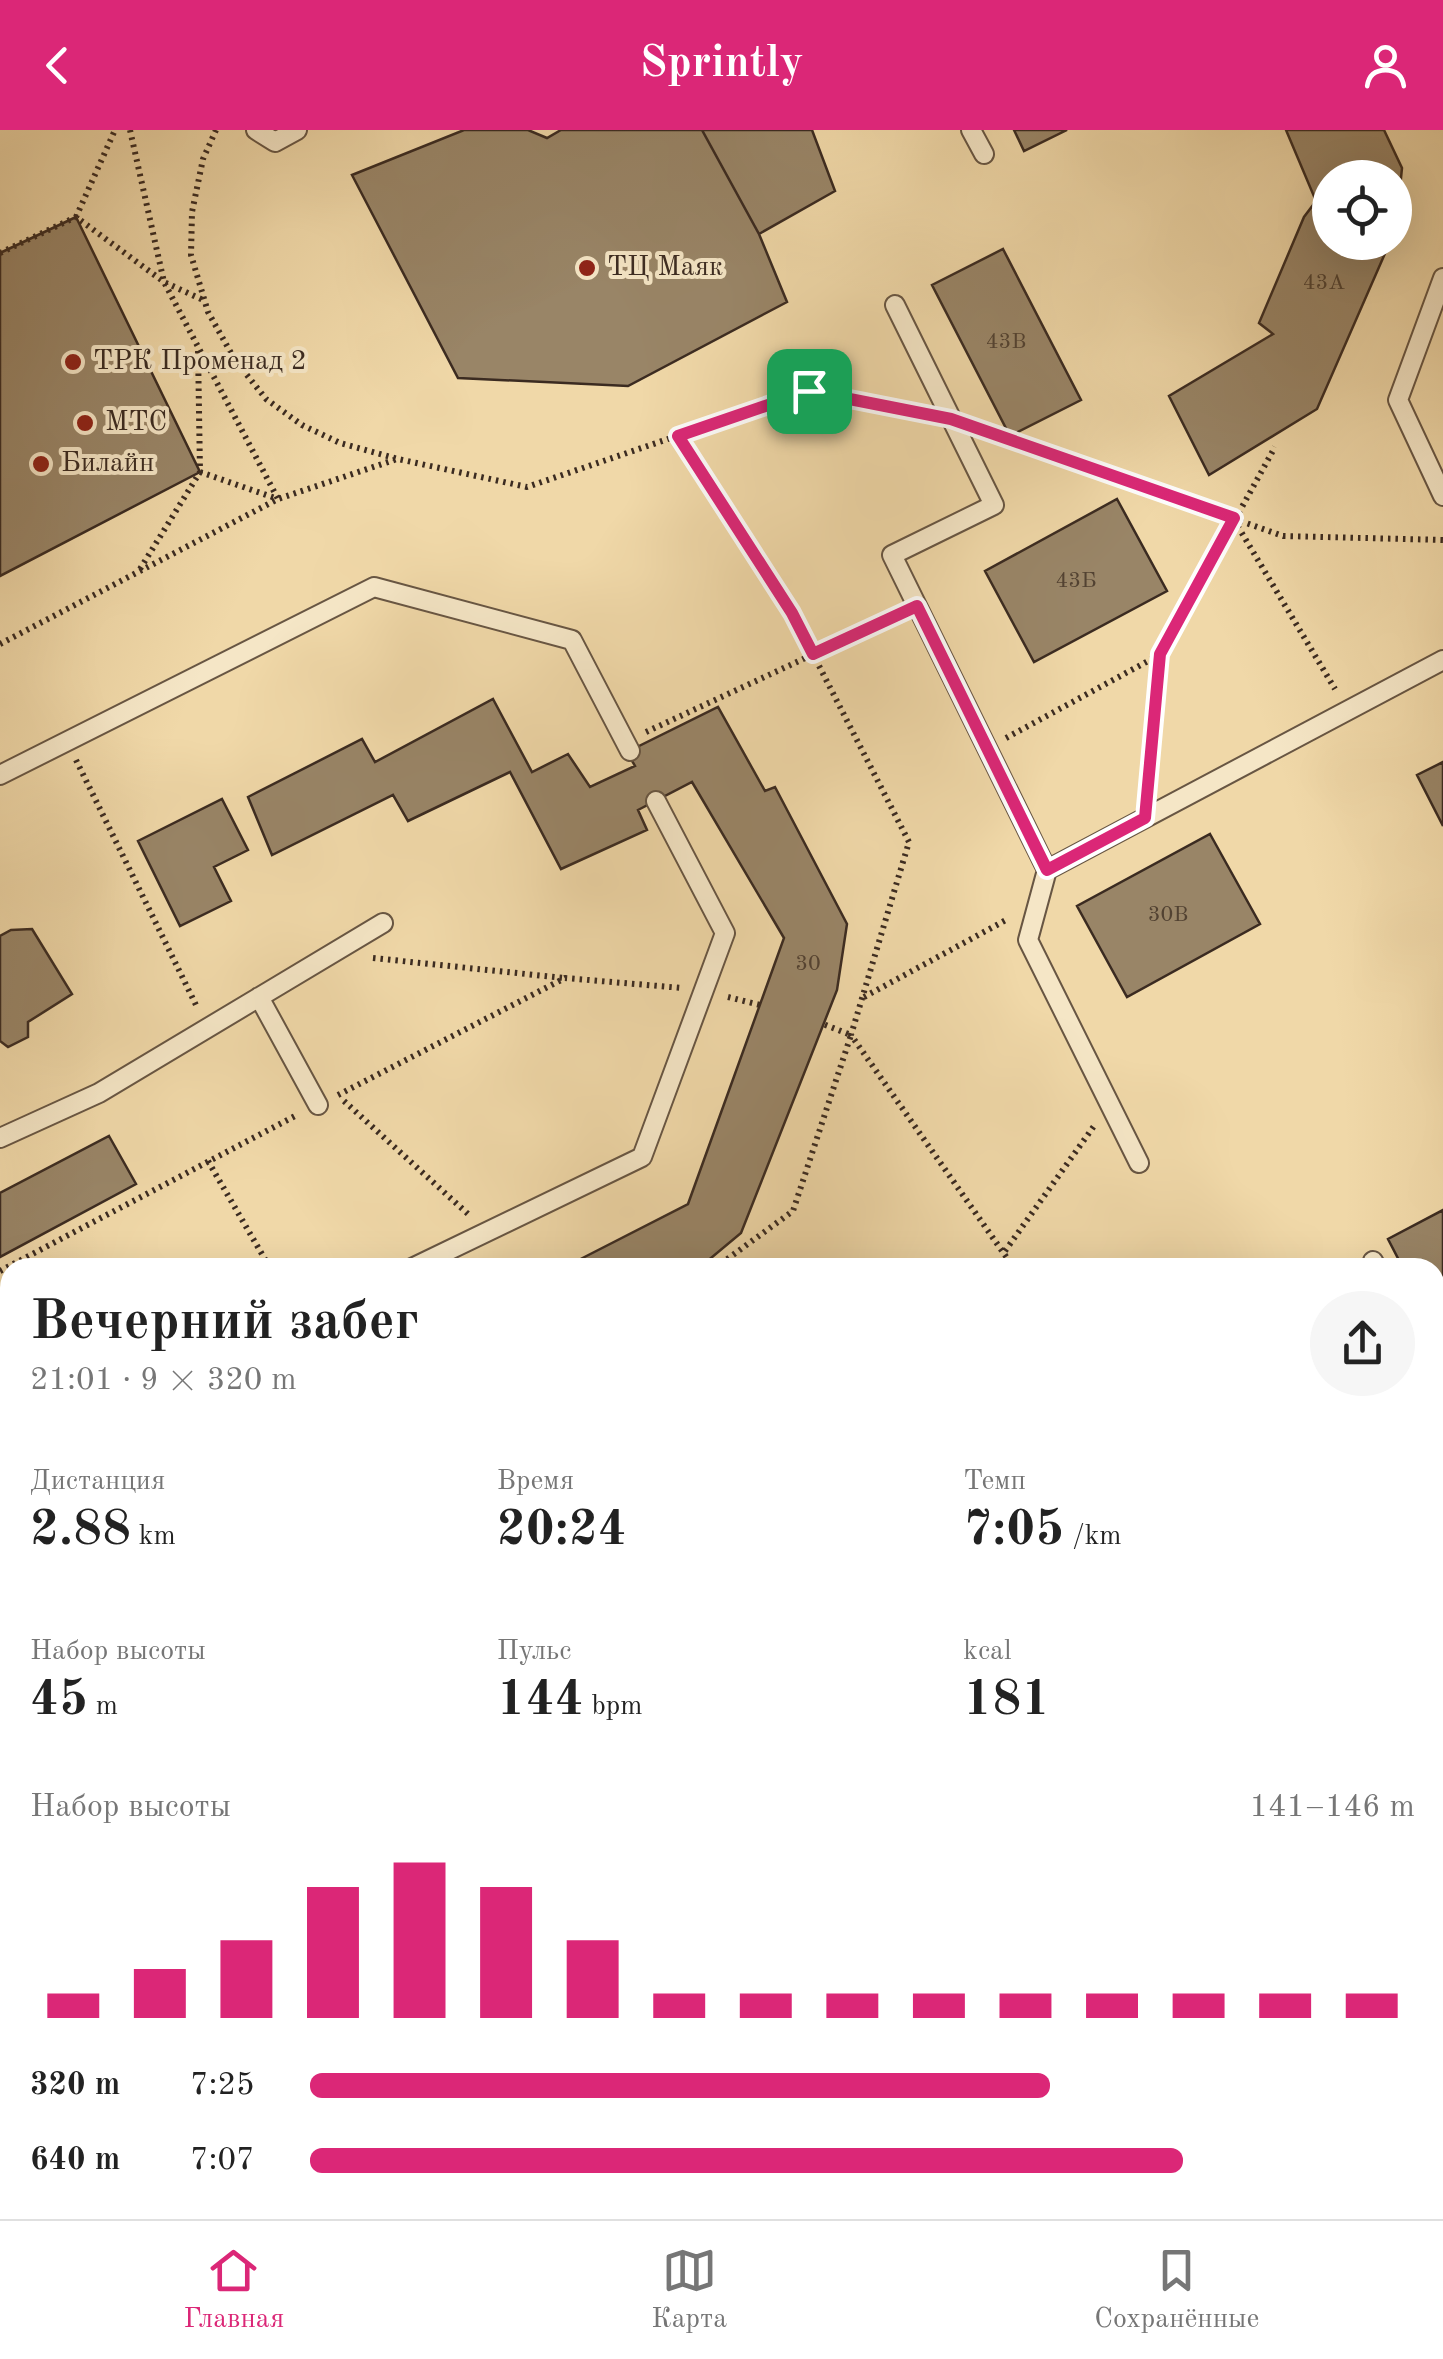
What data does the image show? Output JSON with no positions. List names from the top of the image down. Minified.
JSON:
{"places":["ТЦ Маяк","ТРК Променад 2","МТС","Билайн"],"house_numbers":["43А","43В","43Б","30В","30"],"page":{"header":"Sprintly","heading":["Вечерний забег","21:01 · 9 × 320 m"],"stats":[["Дистанция","2.88 km"],["Время","20:24"],["Темп","7:05 /km"],["Набор высоты","45 m"],["Пульс","144 bpm"],["kcal","181"]],"chart":["Набор высоты","141–146 m"],"list":[{"name":"320 m","note":"7:25"},{"name":"640 m","note":"7:07"}],"tabs":["Главная","Карта","Сохранённые"]}}
